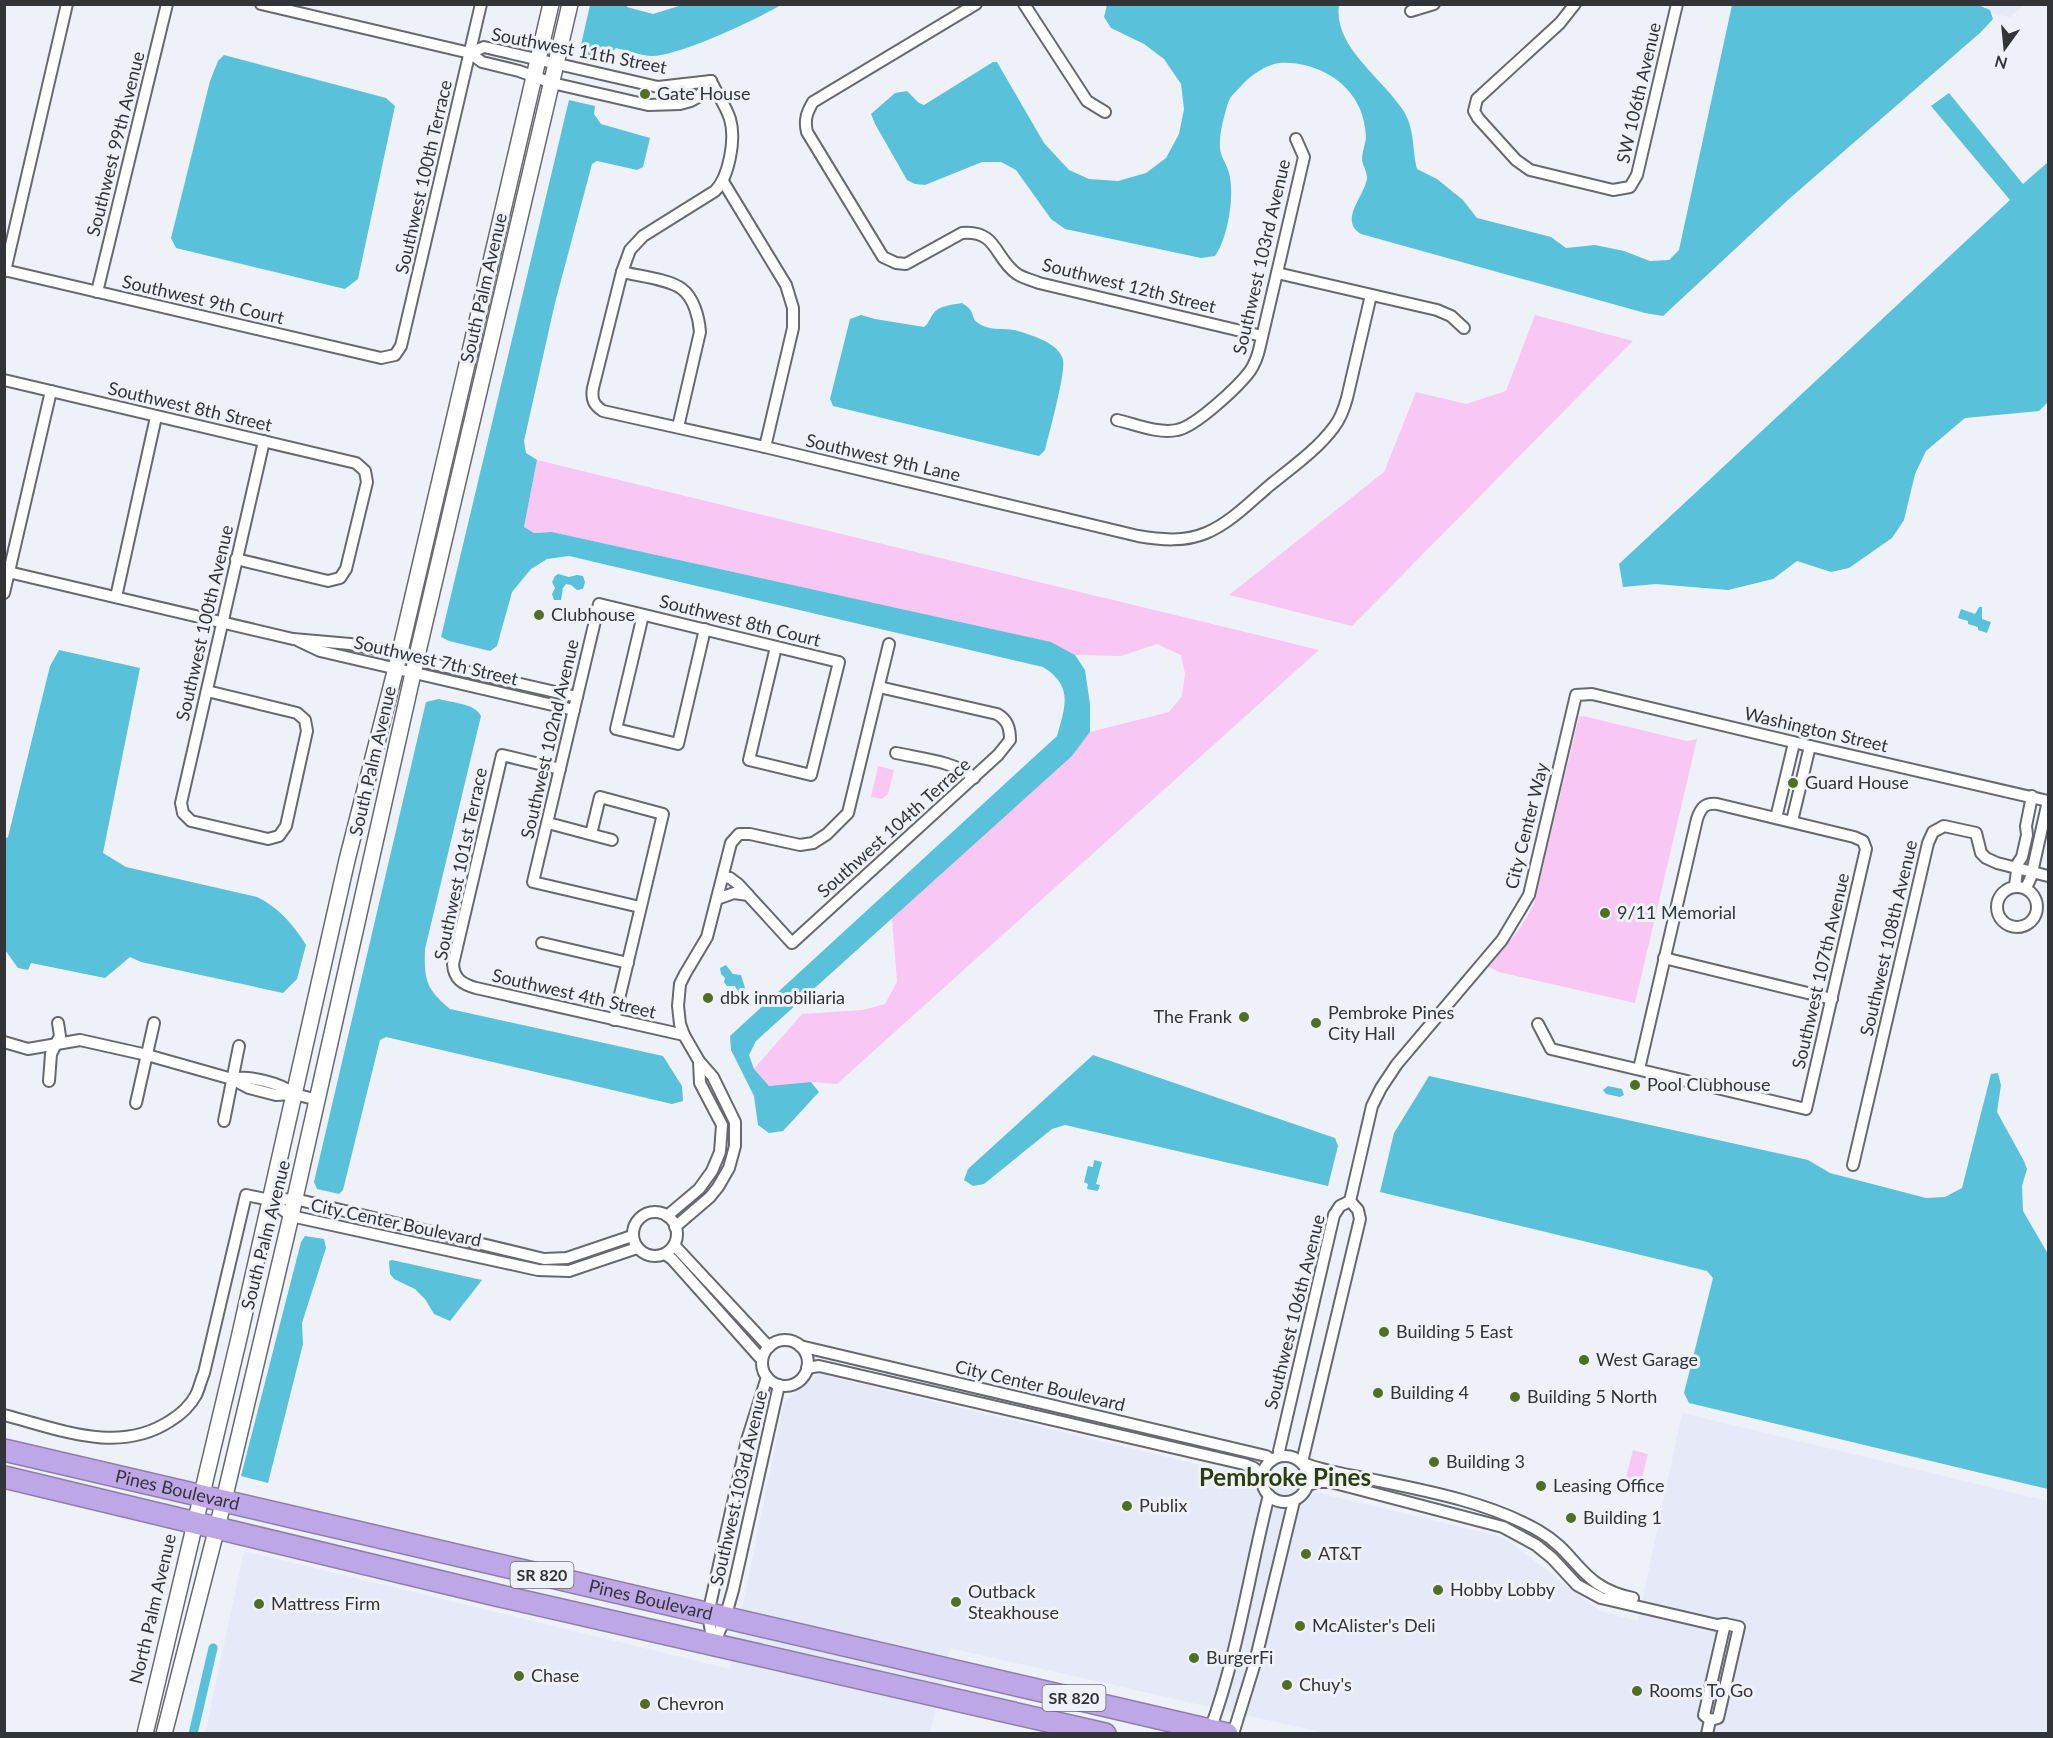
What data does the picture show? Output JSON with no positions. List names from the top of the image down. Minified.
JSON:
{"streets":{"highway":["Pines Boulevard","SR 820"],"main road":["South Palm Avenue","North Palm Avenue"],"street":["Southwest 11th Street","SW 106th Avenue","Southwest 99th Avenue","Southwest 100th Terrace","Southwest 103rd Avenue","Southwest 12th Street","Southwest 9th Court","Southwest 8th Street","Southwest 9th Lane","Southwest 8th Court","Southwest 100th Avenue","Southwest 7th Street","Washington Street","Southwest 102nd Avenue","City Center Way","Southwest 104th Terrace","Southwest 101st Terrace","Southwest 108th Avenue","Southwest 107th Avenue","Southwest 4th Street","City Center Boulevard","Southwest 106th Avenue"]},"crossings":[["Southwest 11th Street","Southwest 100th Terrace"],["Southwest 11th Street","South Palm Avenue"],["Southwest 99th Avenue","Southwest 9th Court"],["Southwest 100th Terrace","Southwest 9th Court"],["Southwest 103rd Avenue","Southwest 12th Street"],["Southwest 103rd Avenue","City Center Boulevard"],["Southwest 103rd Avenue","Pines Boulevard"],["South Palm Avenue","Southwest 7th Street"],["South Palm Avenue","City Center Boulevard"],["South Palm Avenue","Pines Boulevard"],["South Palm Avenue","North Palm Avenue"],["Southwest 8th Street","Southwest 100th Avenue"],["Southwest 8th Court","Southwest 102nd Avenue"],["Southwest 100th Avenue","Southwest 7th Street"],["Southwest 7th Street","Southwest 102nd Avenue"],["Washington Street","City Center Way"],["Southwest 102nd Avenue","Southwest 101st Terrace"],["City Center Way","Southwest 106th Avenue"],["Southwest 101st Terrace","Southwest 4th Street"],["City Center Boulevard","Southwest 106th Avenue"],["Pines Boulevard","North Palm Avenue"]],"districts":["Pembroke Pines"],"places":["Gate House","Clubhouse","Guard House","9/11 Memorial","dbk inmobiliaria","The Frank","Pembroke Pines City Hall","Pool Clubhouse","Building 5 East","West Garage","Building 4","Building 5 North","Building 3","Leasing Office","Publix","Building 1","AT&T","Hobby Lobby","Outback Steakhouse","Mattress Firm","McAlister's Deli","BurgerFi","Chase","Chuy's","Rooms To Go","Chevron"],"north":"bottom"}
